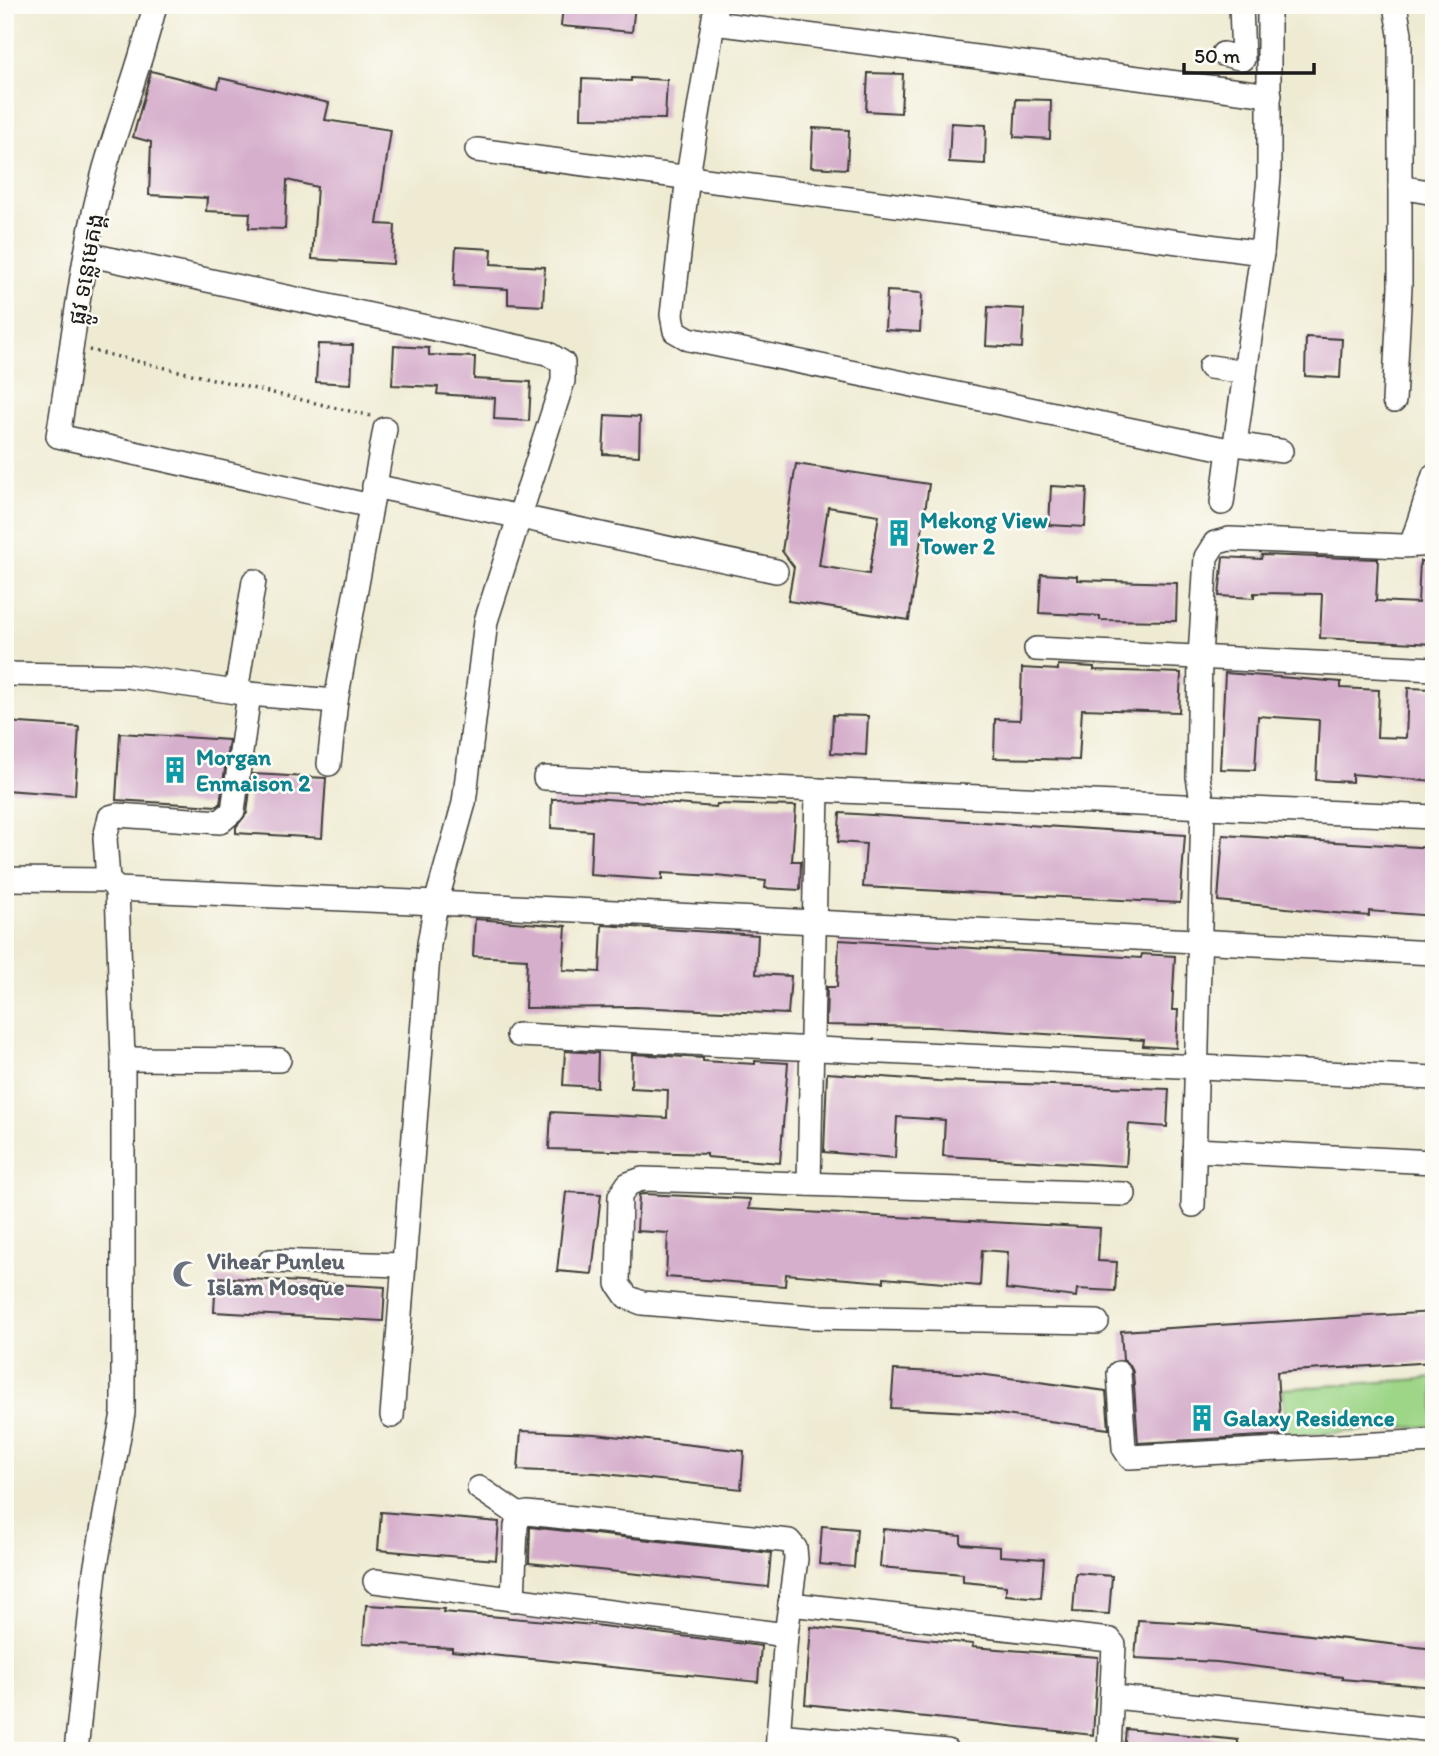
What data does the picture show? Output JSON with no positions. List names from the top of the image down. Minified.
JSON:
{"streets":{"street":["ផ្លូវ ទន្លេមេគង្គ"]},"places":{"building":["Mekong View Tower 2","Morgan Enmaison 2","Galaxy Residence"],"mosque":["Vihear Punleu Islam Mosque"]},"scale_bar":"50 m"}
